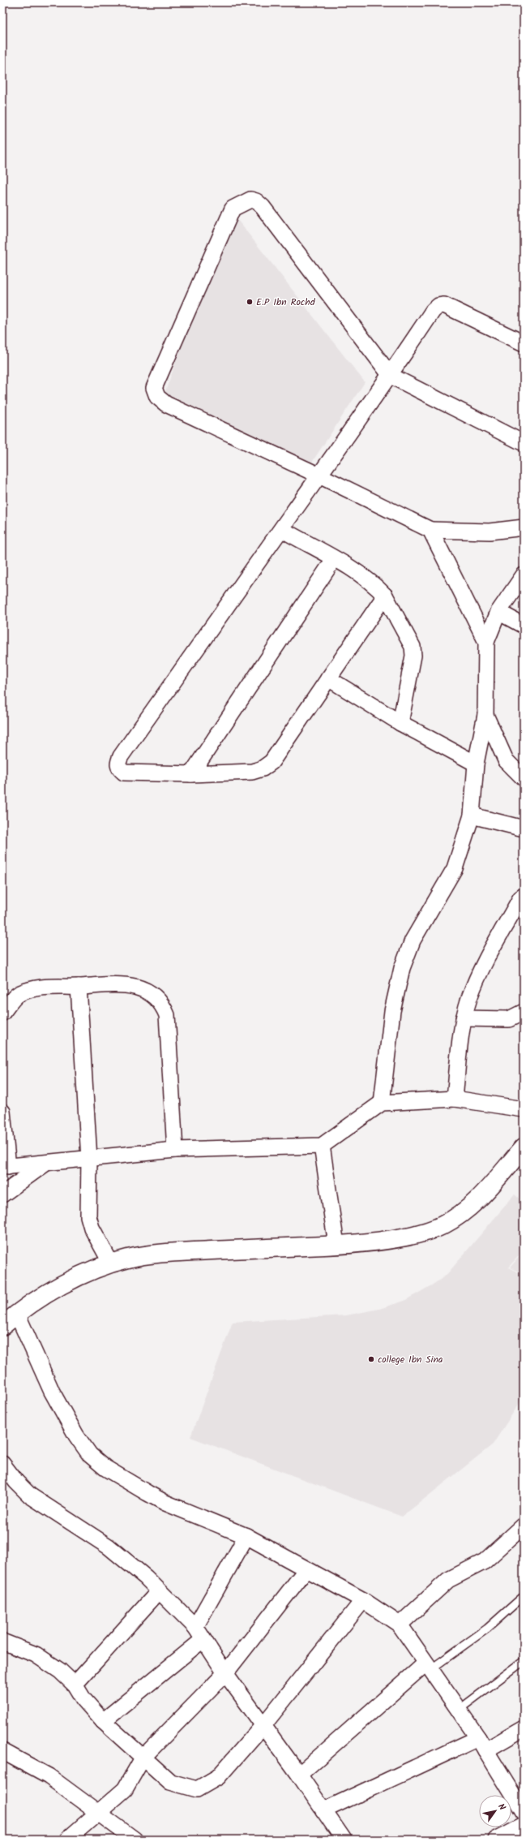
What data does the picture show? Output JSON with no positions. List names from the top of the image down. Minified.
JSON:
{"places":["E.P Ibn Rochd","college Ibn Sina"],"north":"top right"}
